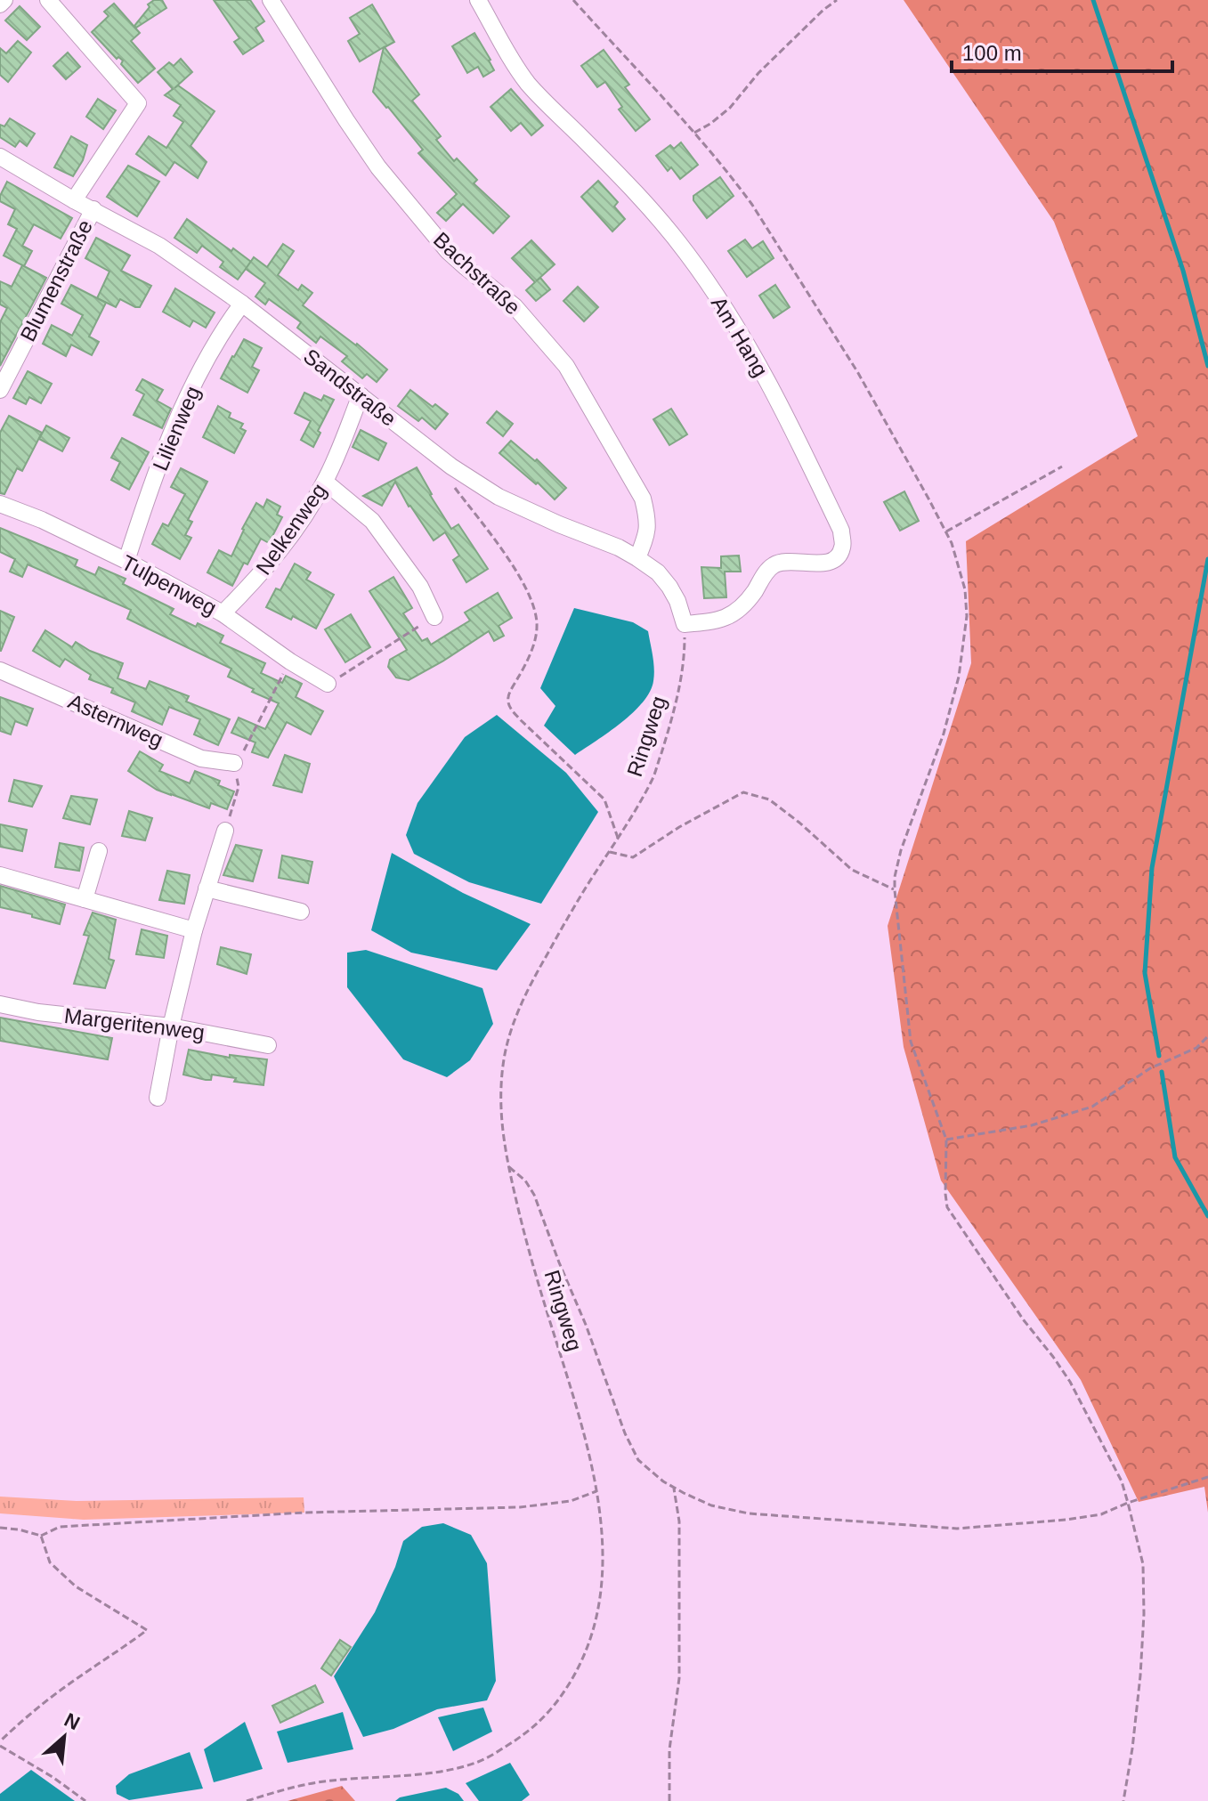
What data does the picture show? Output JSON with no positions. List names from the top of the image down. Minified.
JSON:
{"streets":{"street":["Bachstraße","Blumenstraße","Am Hang","Sandstraße","Lilienweg","Nelkenweg","Tulpenweg","Asternweg","Margeritenweg"],"path":["Ringweg"]},"crossings":[["Bachstraße","Sandstraße"],["Blumenstraße","Sandstraße"],["Am Hang","Sandstraße"],["Am Hang","Ringweg"],["Sandstraße","Lilienweg"],["Sandstraße","Nelkenweg"],["Sandstraße","Ringweg"],["Lilienweg","Tulpenweg"],["Nelkenweg","Tulpenweg"]],"scale_bar":"100 m","north":"top right"}
